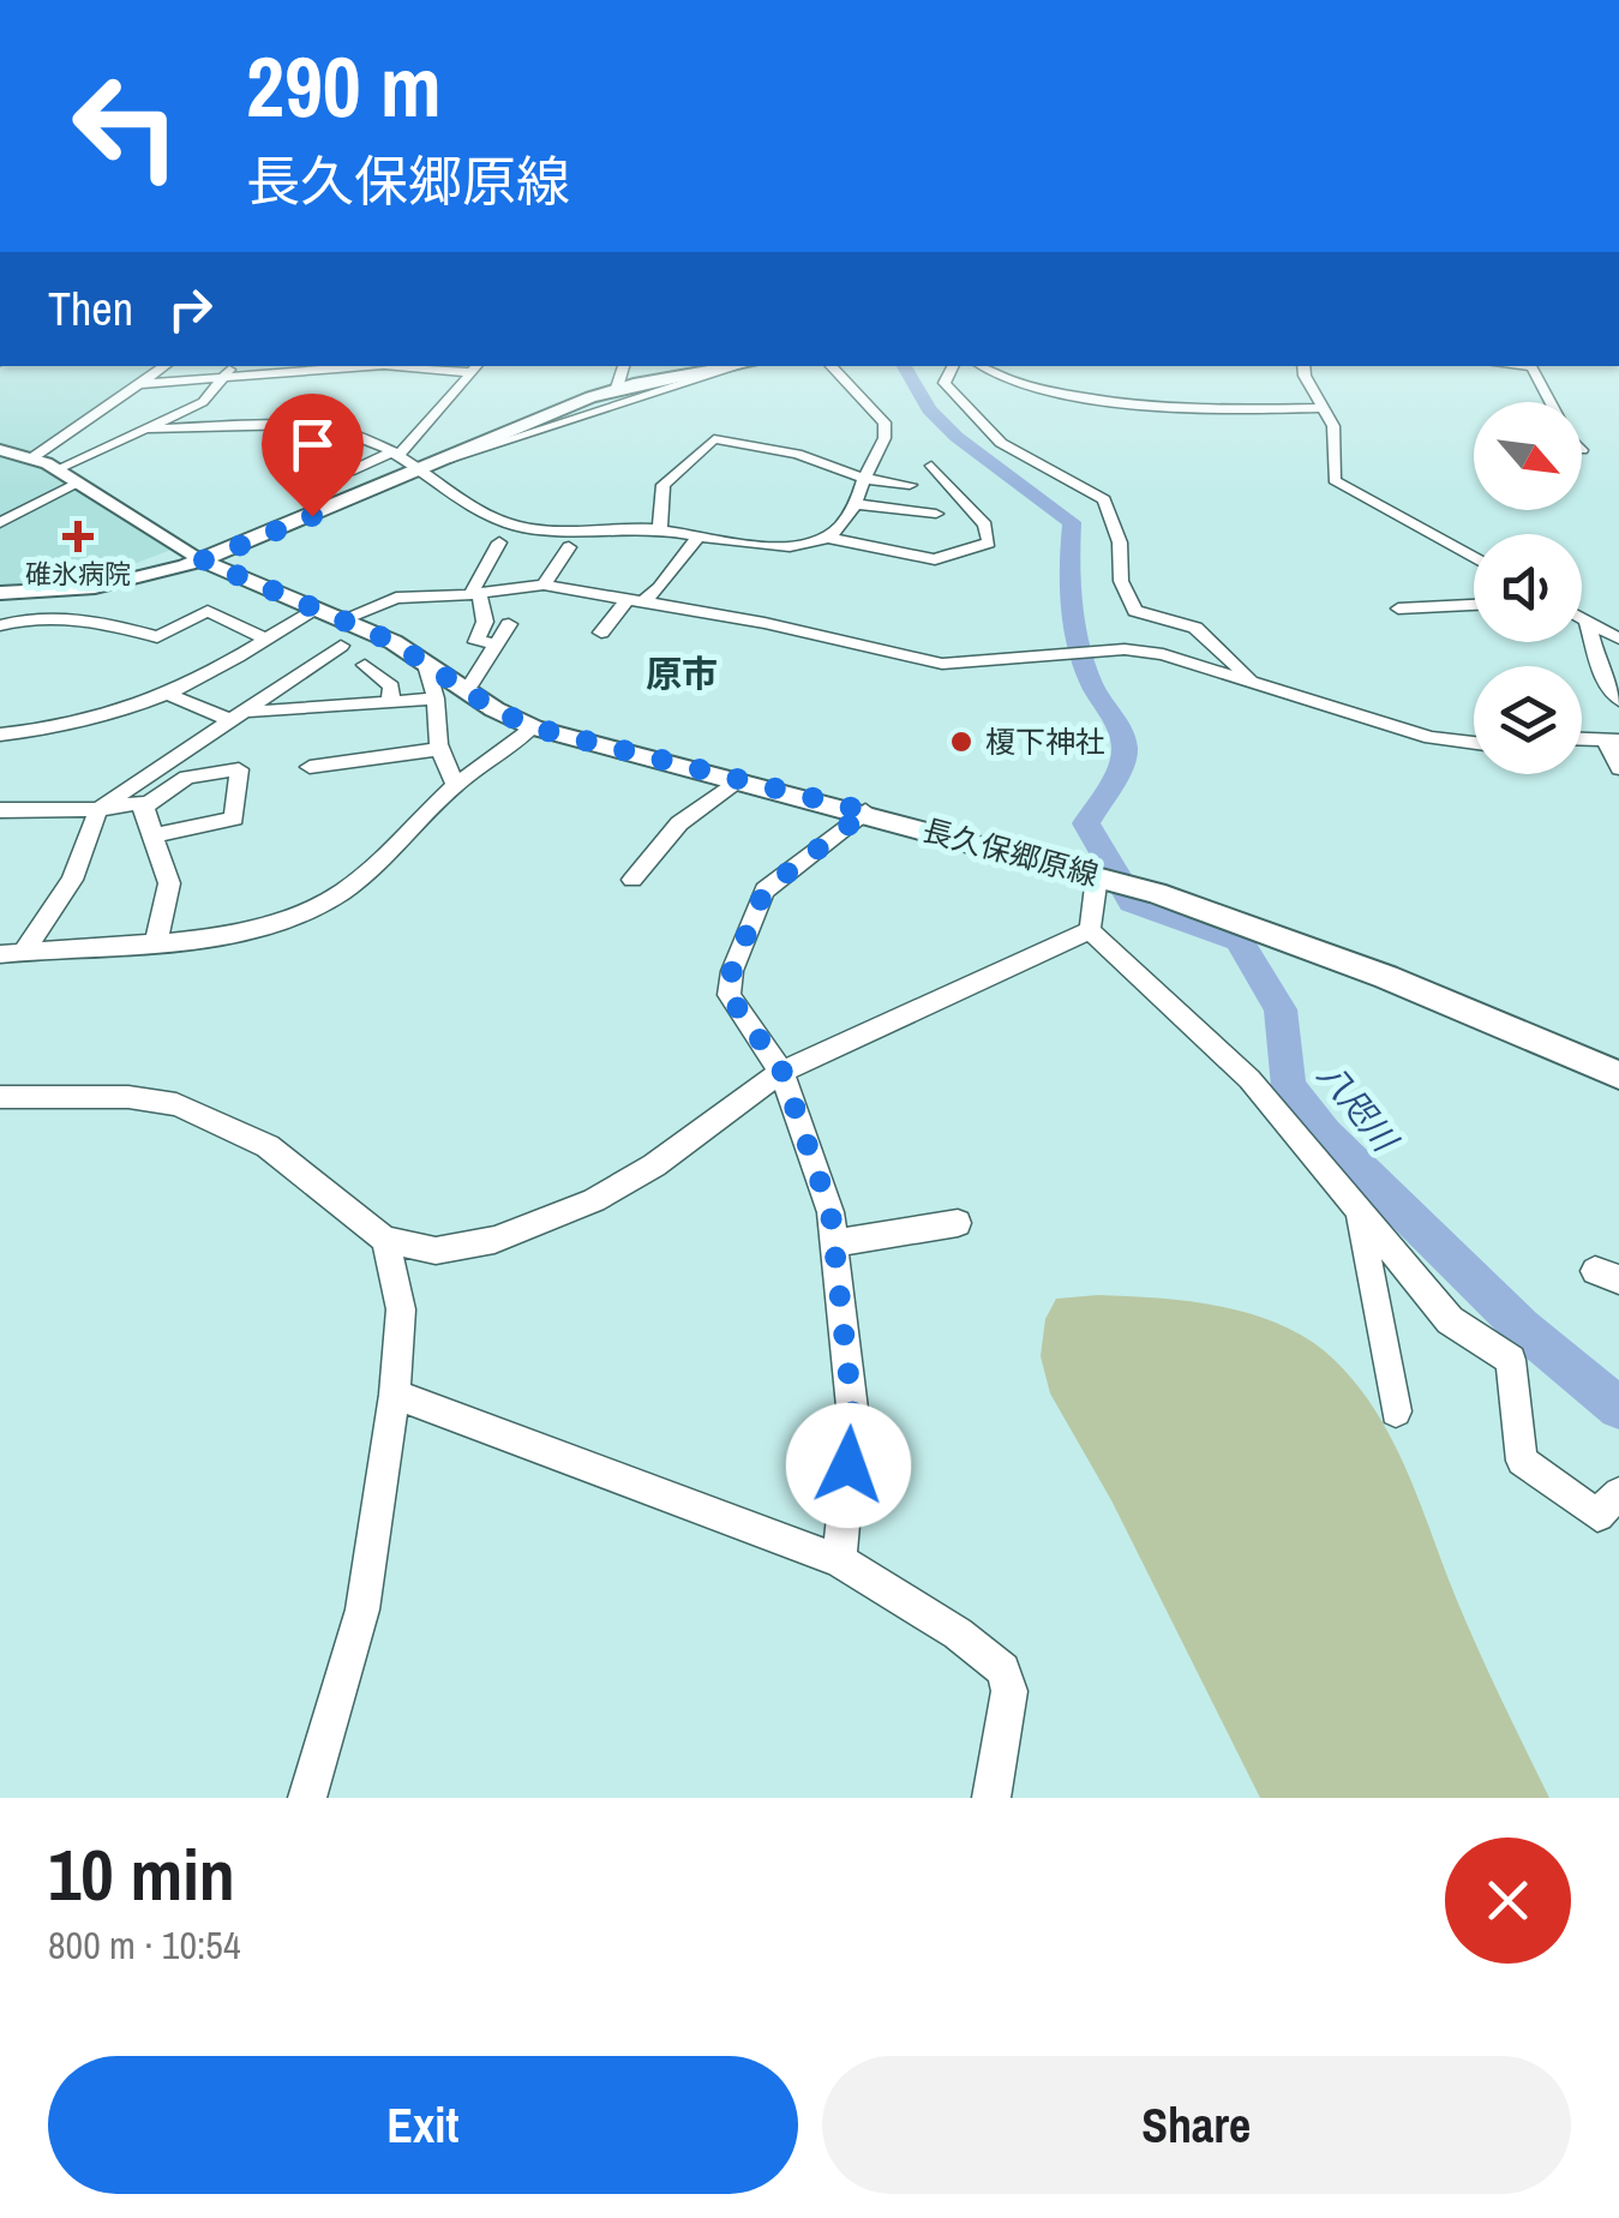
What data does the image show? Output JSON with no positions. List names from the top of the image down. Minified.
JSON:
{"streets":{"main road":["長久保郷原線"]},"districts":["原市"],"water":["八咫川"],"places":{"health":["碓氷病院"],"other":["榎下神社"]},"north":"bottom right","page":{"turn":["290 m","長久保郷原線"],"then":"Then","heading":["10 min","800 m · 10:54"],"buttons":["Exit","Share"]}}
